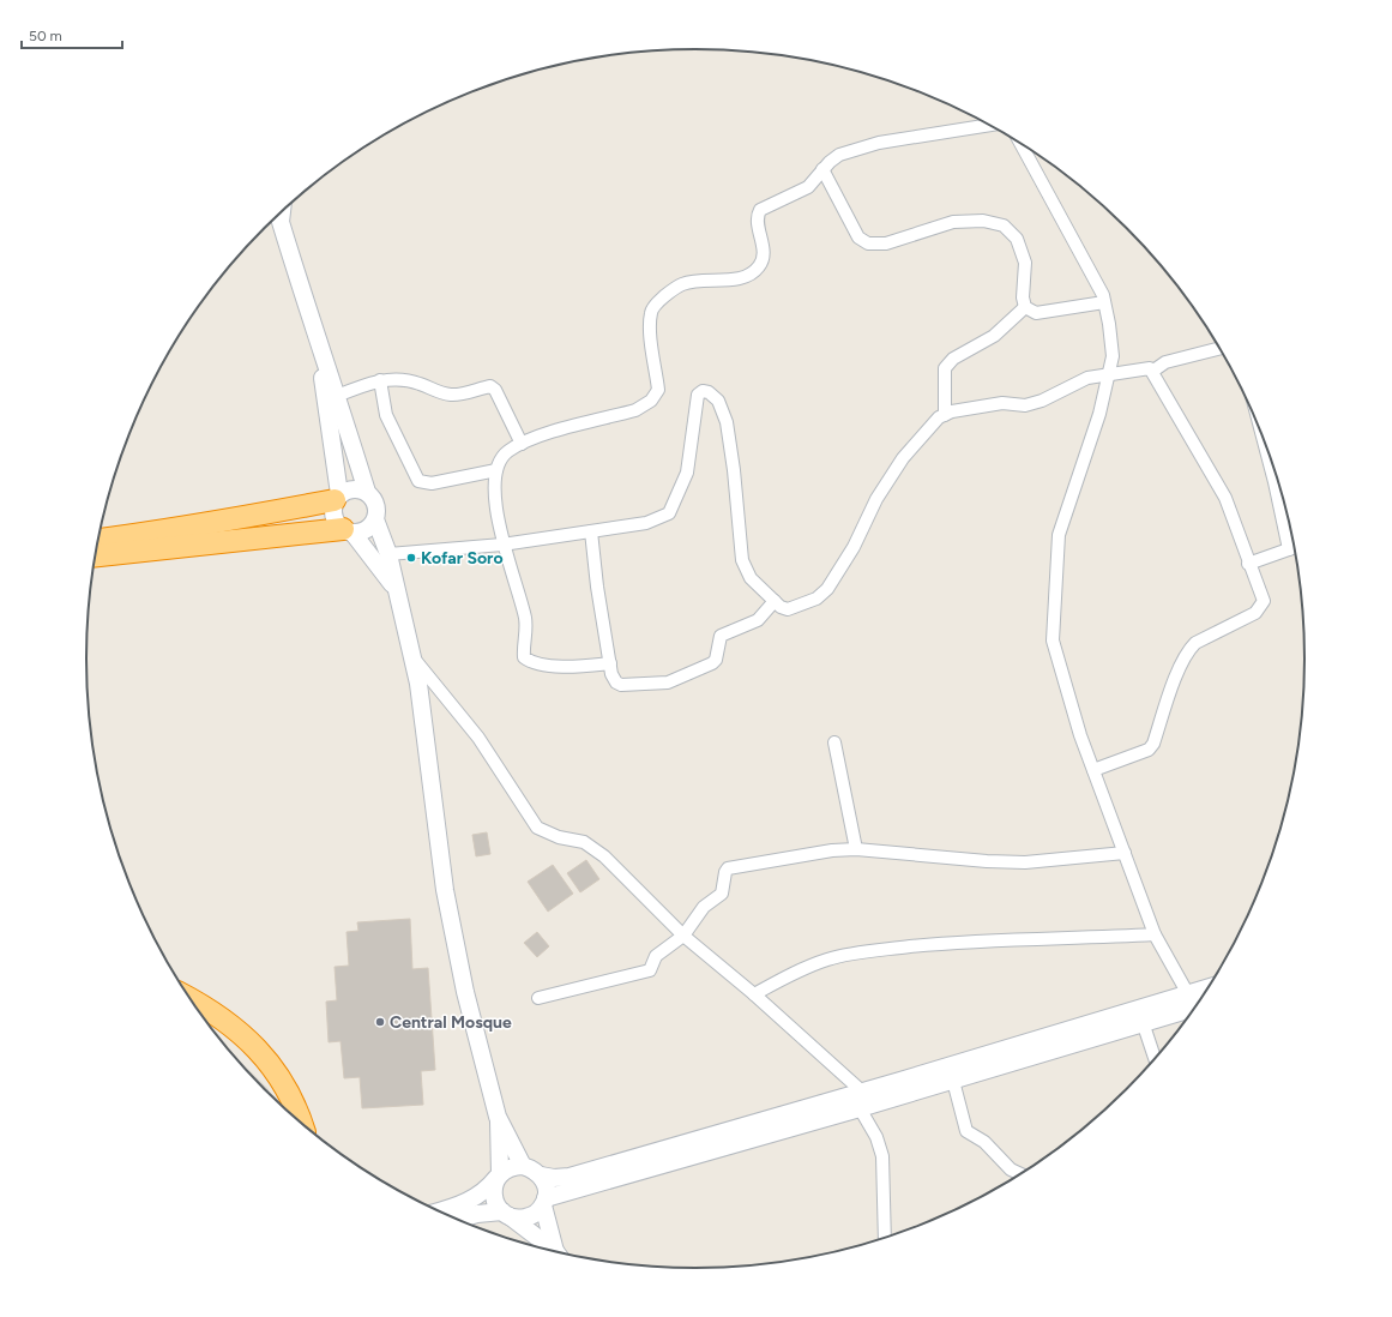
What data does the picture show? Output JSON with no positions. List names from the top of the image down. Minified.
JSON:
{"places":["Kofar Soro","Central Mosque"],"scale_bar":"50 m"}
